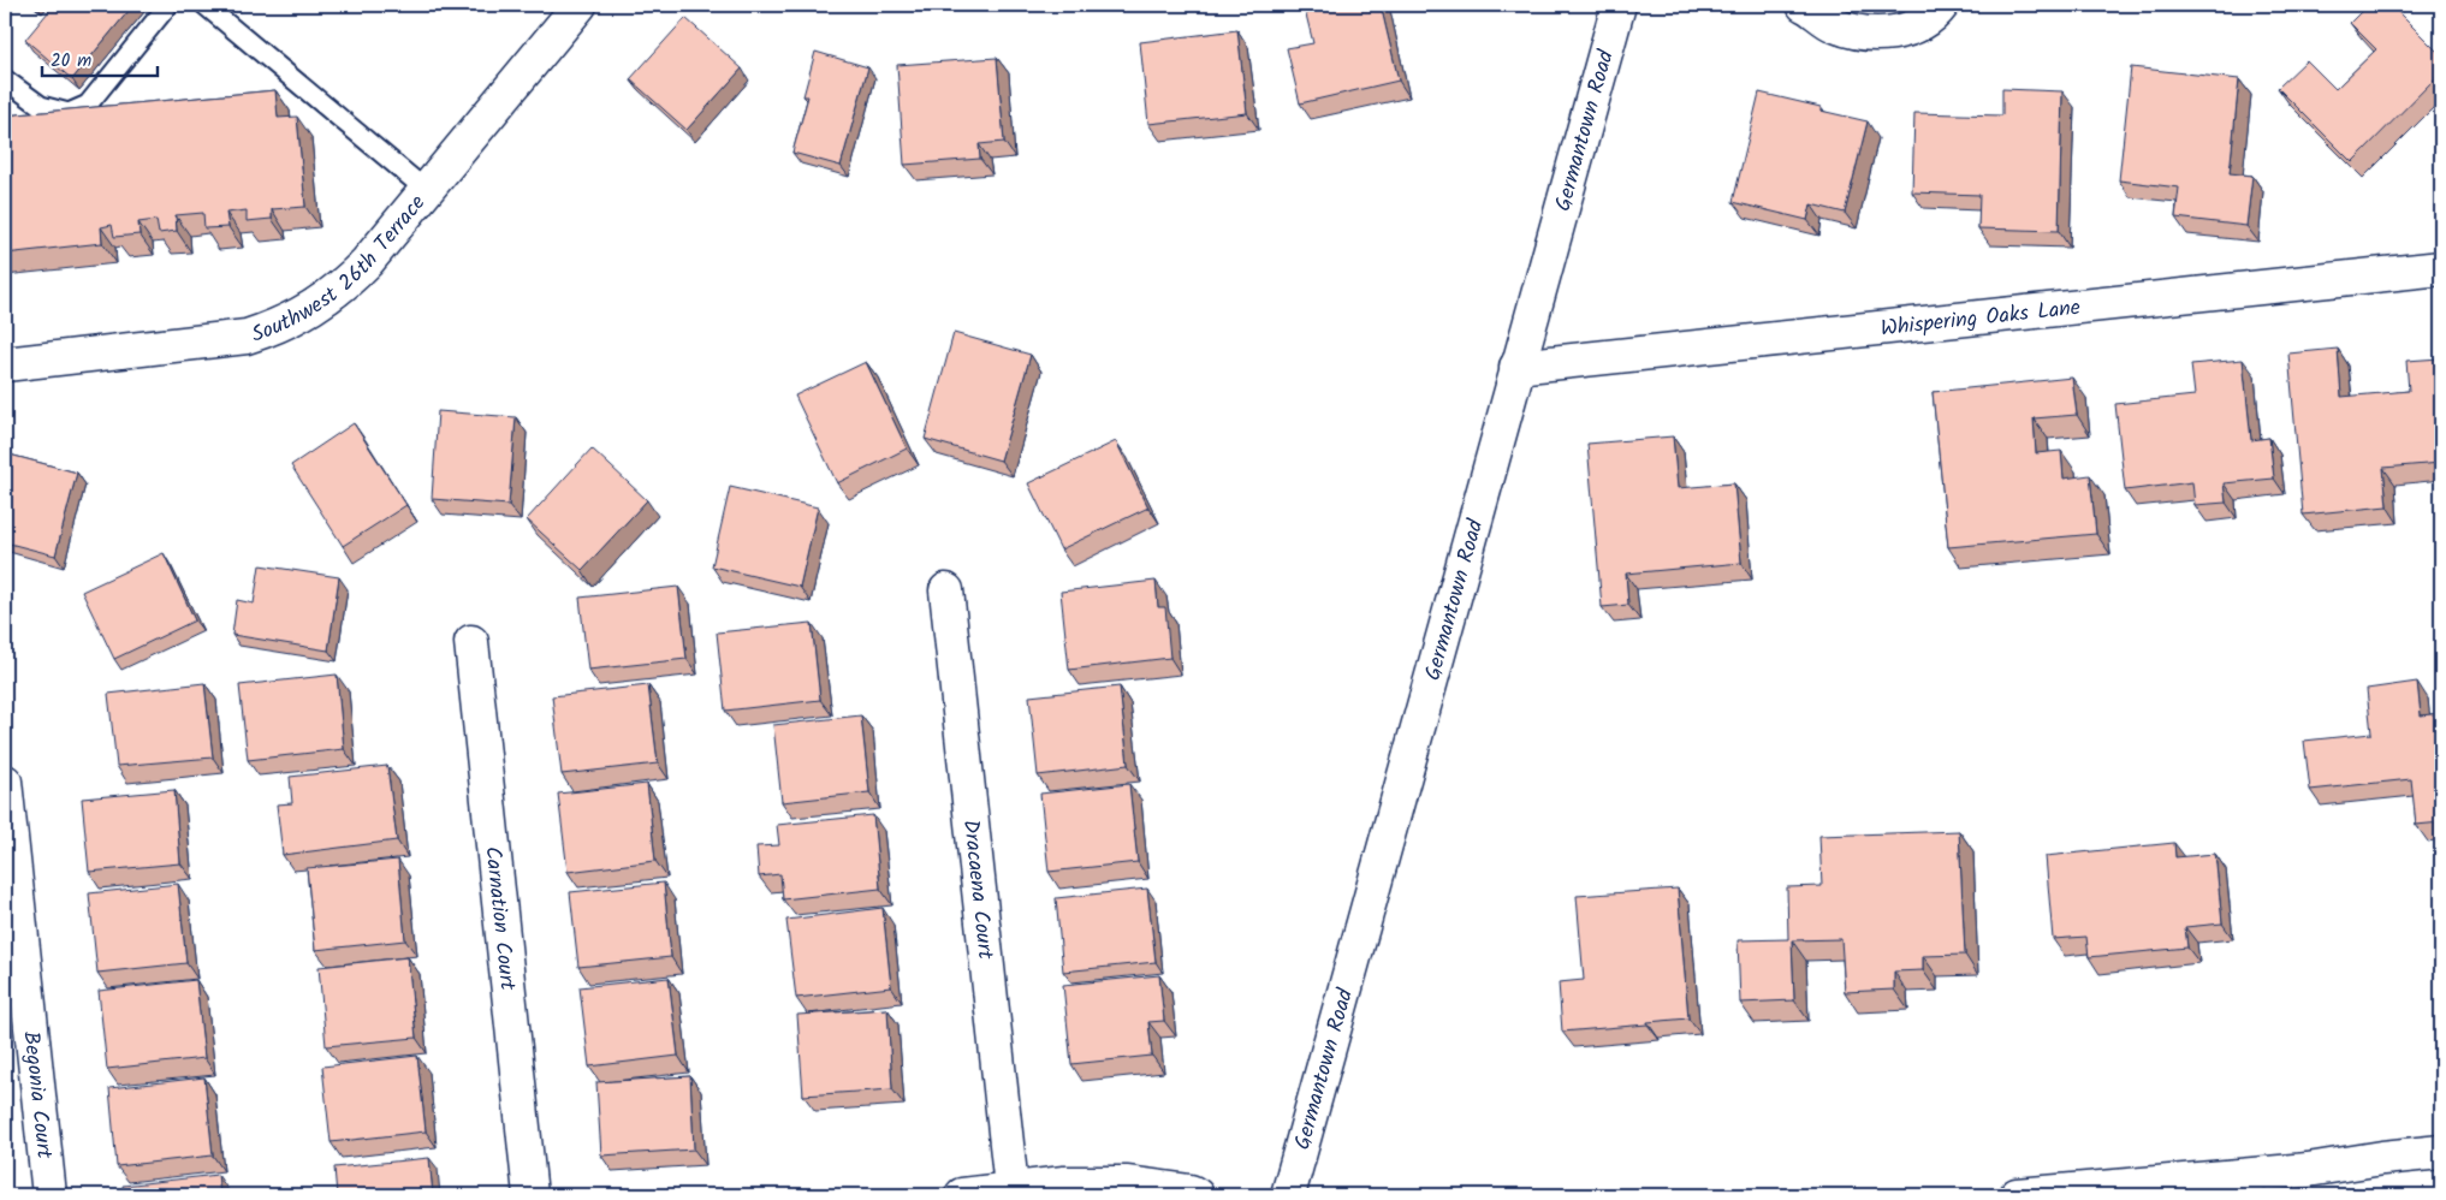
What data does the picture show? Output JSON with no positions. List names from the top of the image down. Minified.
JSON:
{"streets":{"street":["Germantown Road","Southwest 26th Terrace","Whispering Oaks Lane","Dracaena Court","Carnation Court","Begonia Court"]},"crossings":[["Germantown Road","Whispering Oaks Lane"]],"scale_bar":"20 m"}
